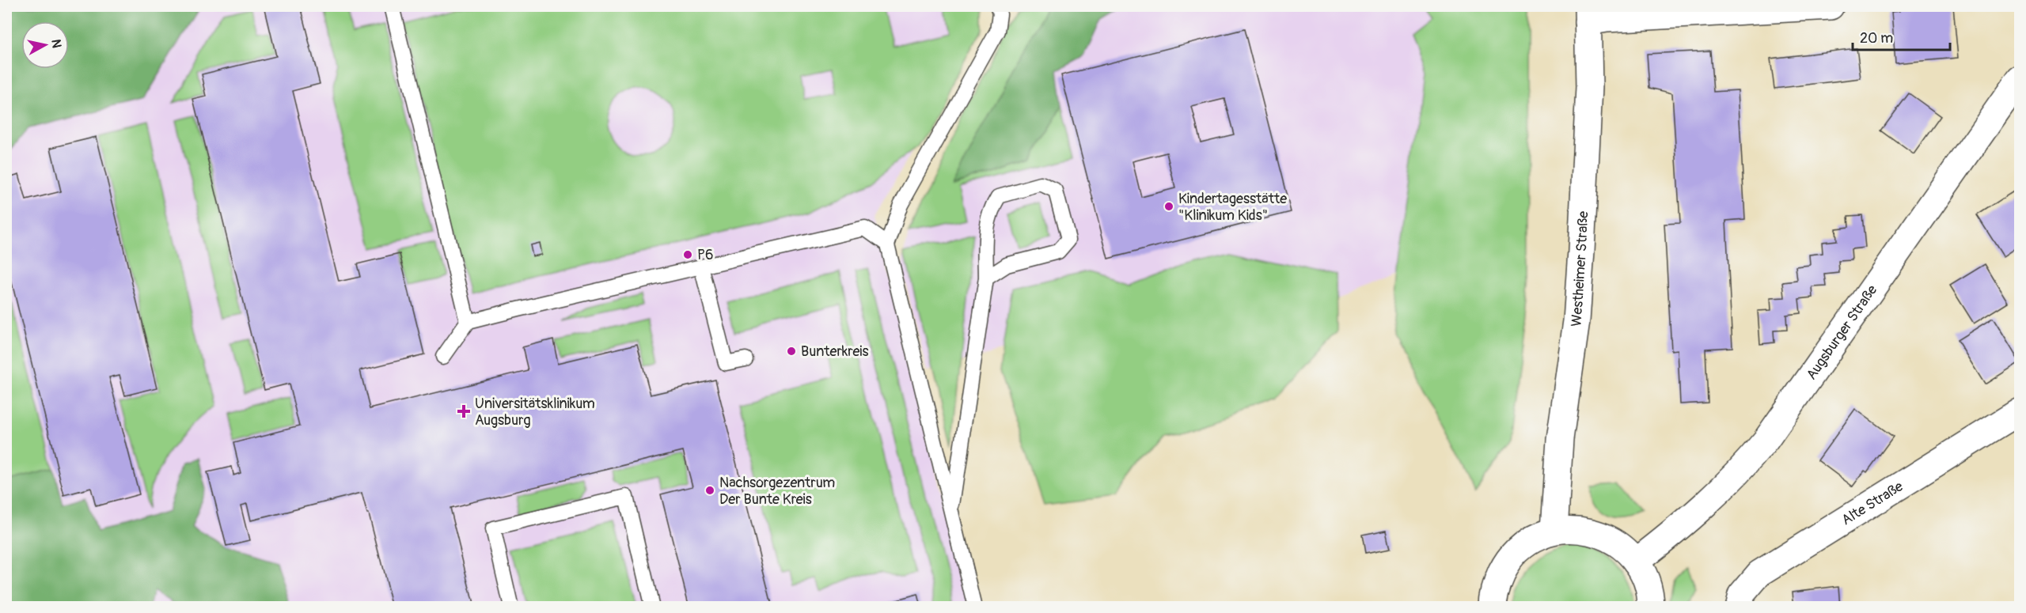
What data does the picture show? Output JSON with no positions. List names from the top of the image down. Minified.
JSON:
{"streets":{"street":["Westheimer Straße","Augsburger Straße","Alte Straße"]},"places":{"other":["Kindertagesstätte \"Klinikum Kids\"","P6","Bunterkreis","Nachsorgezentrum Der Bunte Kreis"],"health":["Universitätsklinikum Augsburg"]},"scale_bar":"20 m","north":"right"}
